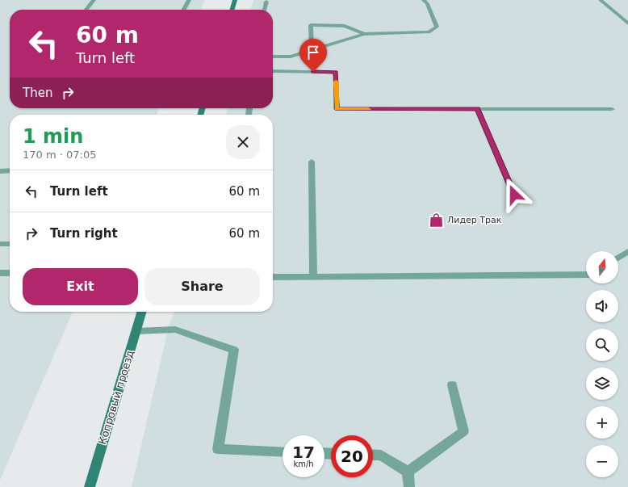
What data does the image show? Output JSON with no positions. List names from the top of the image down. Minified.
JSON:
{"streets":{"main road":["Копровый проезд"]},"places":{"shop":["Лидер Трак"]},"north":"top","page":{"turn":["60 m","Turn left"],"then":"Then","heading":["1 min","170 m · 07:05"],"list":[{"name":"Turn left","value":"60 m"},{"name":"Turn right","value":"60 m"}],"map_buttons":["+","−"],"buttons":["Exit","Share"],"speed":"17 km/h","limit":"20"}}
